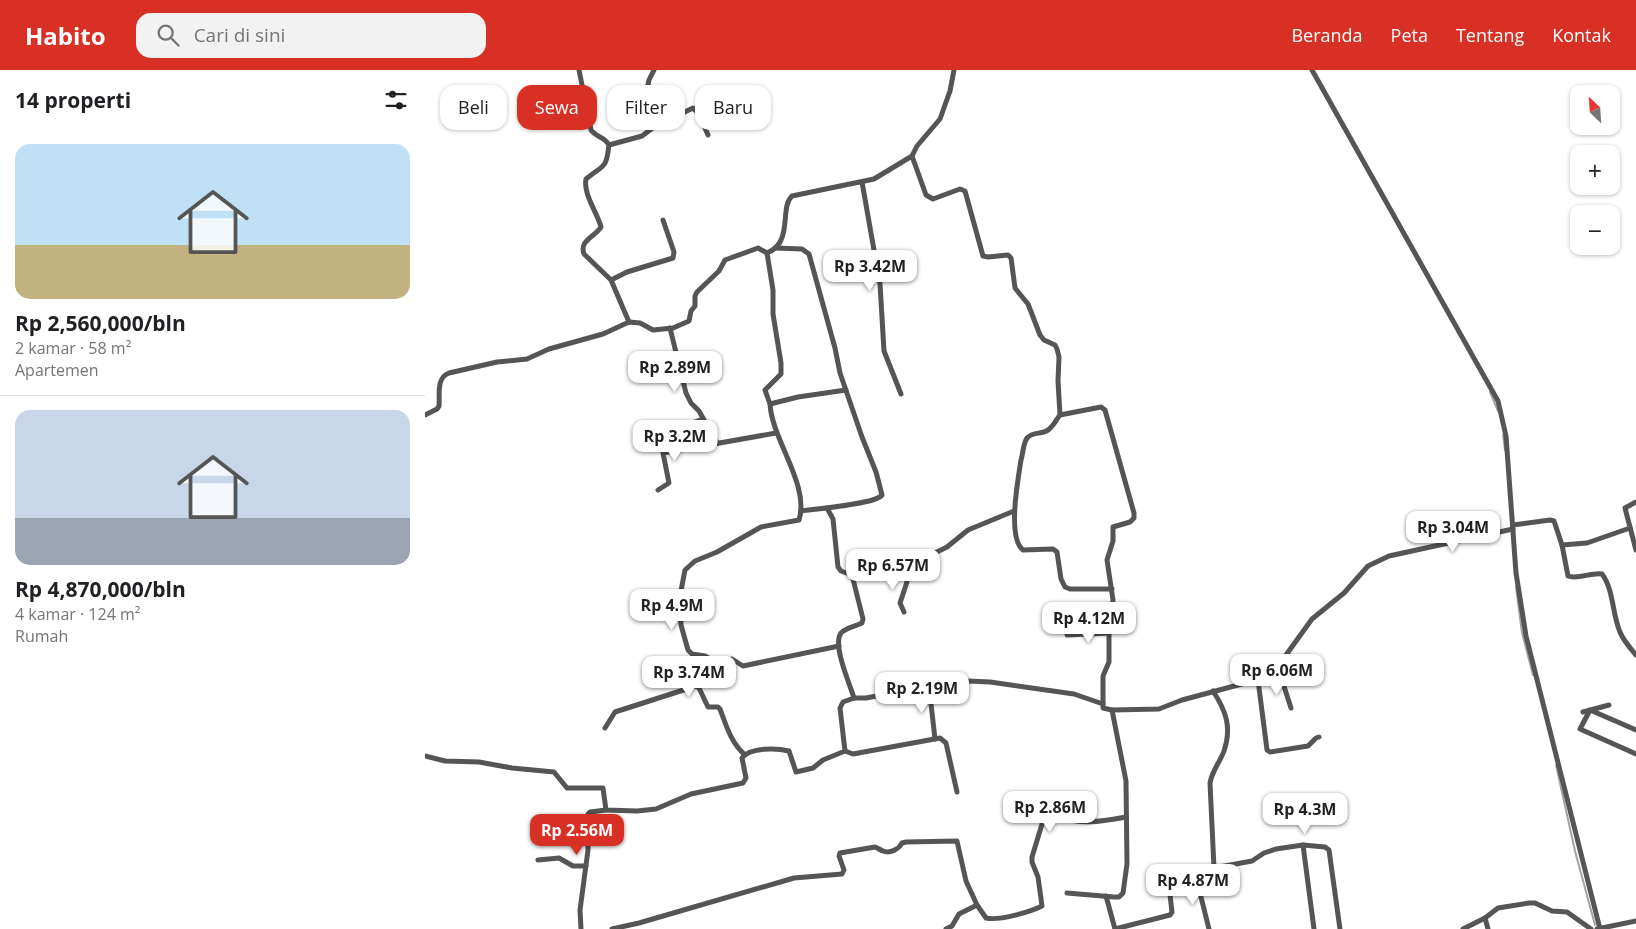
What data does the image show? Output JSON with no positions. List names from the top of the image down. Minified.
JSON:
{"north":"top left","page":{"header":"Habito","search":"Cari di sini","nav":["Beranda","Peta","Tentang","Kontak"],"heading":"14 properti","map_buttons":["+","−"],"chip":["Beli","Sewa","Filter","Baru"],"list":[{"name":"Rp 2,560,000/bln","note":"2 kamar · 58 m² · Apartemen"},{"name":"Rp 4,870,000/bln","note":"4 kamar · 124 m² · Rumah"}],"price":["Rp 3.42M","Rp 2.89M","Rp 3.2M","Rp 3.04M","Rp 6.57M","Rp 4.9M","Rp 4.12M","Rp 6.06M","Rp 3.74M","Rp 2.19M","Rp 2.86M","Rp 4.3M","Rp 2.56M","Rp 4.87M"]}}
